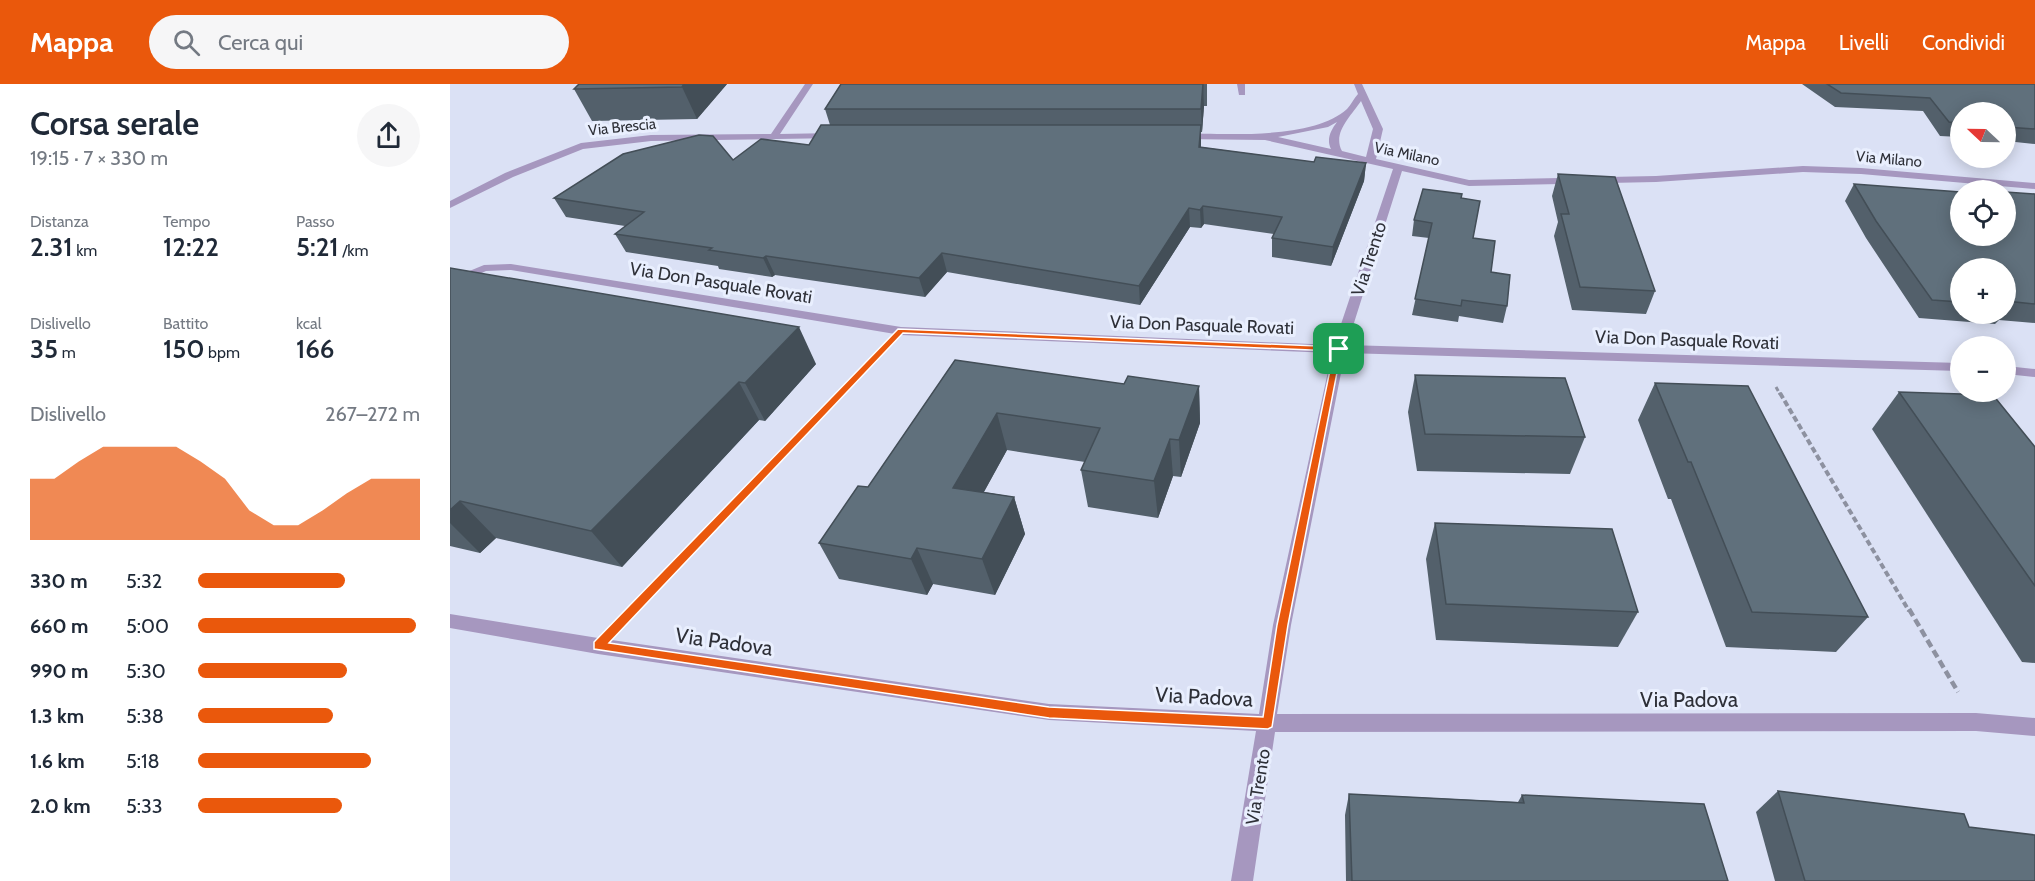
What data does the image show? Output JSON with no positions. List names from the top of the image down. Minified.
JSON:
{"streets":{"street":["Via Brescia","Via Milano","Via Trento","Via Don Pasquale Rovati","Via Padova"]},"crossings":[["Via Milano","Via Trento"],["Via Trento","Via Don Pasquale Rovati"],["Via Trento","Via Padova"]],"north":"left","page":{"header":"Mappa","search":"Cerca qui","nav":["Mappa","Livelli","Condividi"],"heading":["Corsa serale","19:15 · 7 × 330 m"],"map_buttons":["+","−"],"stats":[["Distanza","2.31 km"],["Tempo","12:22"],["Passo","5:21 /km"],["Dislivello","35 m"],["Battito","150 bpm"],["kcal","166"]],"chart":["Dislivello","267–272 m"],"list":[{"name":"330 m","note":"5:32"},{"name":"660 m","note":"5:00"},{"name":"990 m","note":"5:30"},{"name":"1.3 km","note":"5:38"},{"name":"1.6 km","note":"5:18"},{"name":"2.0 km","note":"5:33"}]}}
